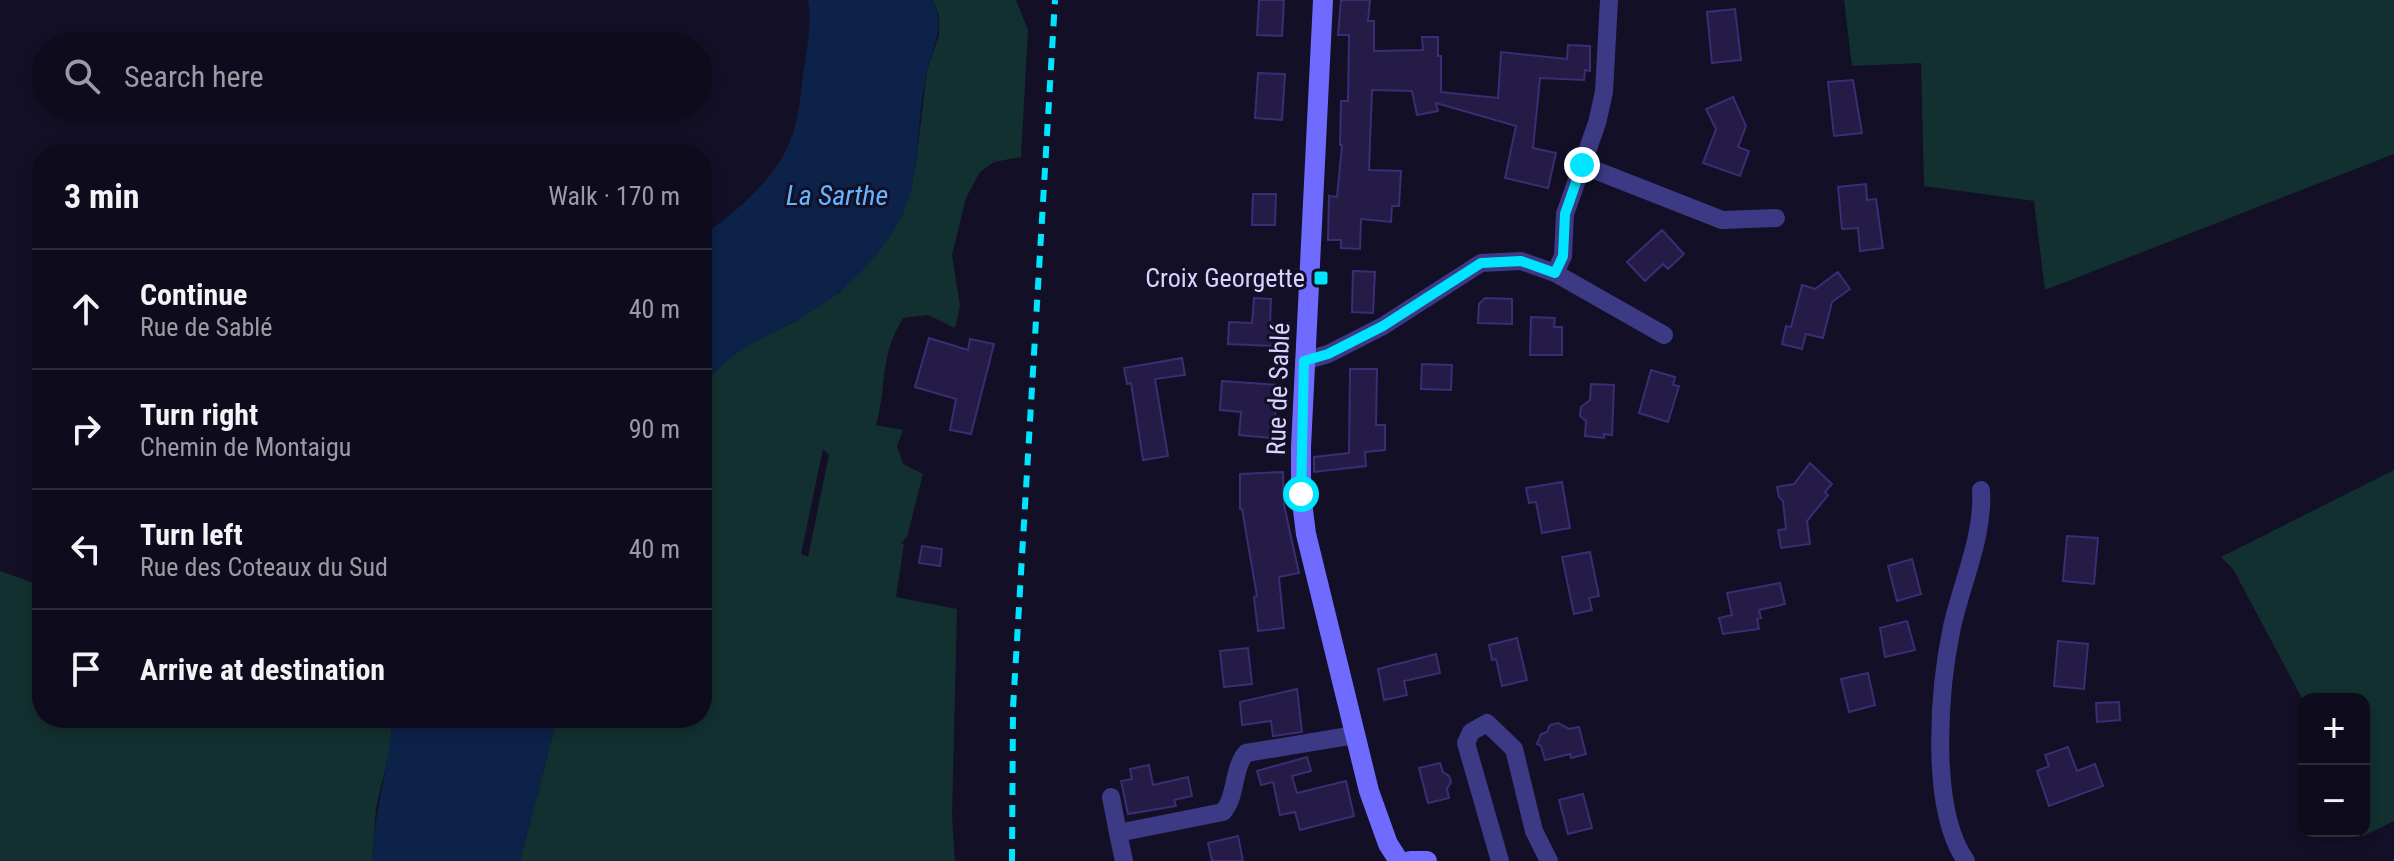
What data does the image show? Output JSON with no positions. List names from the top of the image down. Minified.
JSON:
{"streets":{"main road":["Rue de Sablé"]},"water":["La Sarthe"],"places":{"transit":["Croix Georgette"]},"page":{"search":"Search here","heading":["3 min","Walk · 170 m"],"list":[["Continue","Rue de Sablé","40 m"],["Turn right","Chemin de Montaigu","90 m"],["Turn left","Rue des Coteaux du Sud","40 m"],"Arrive at destination"],"map_buttons":["+","−"]}}
